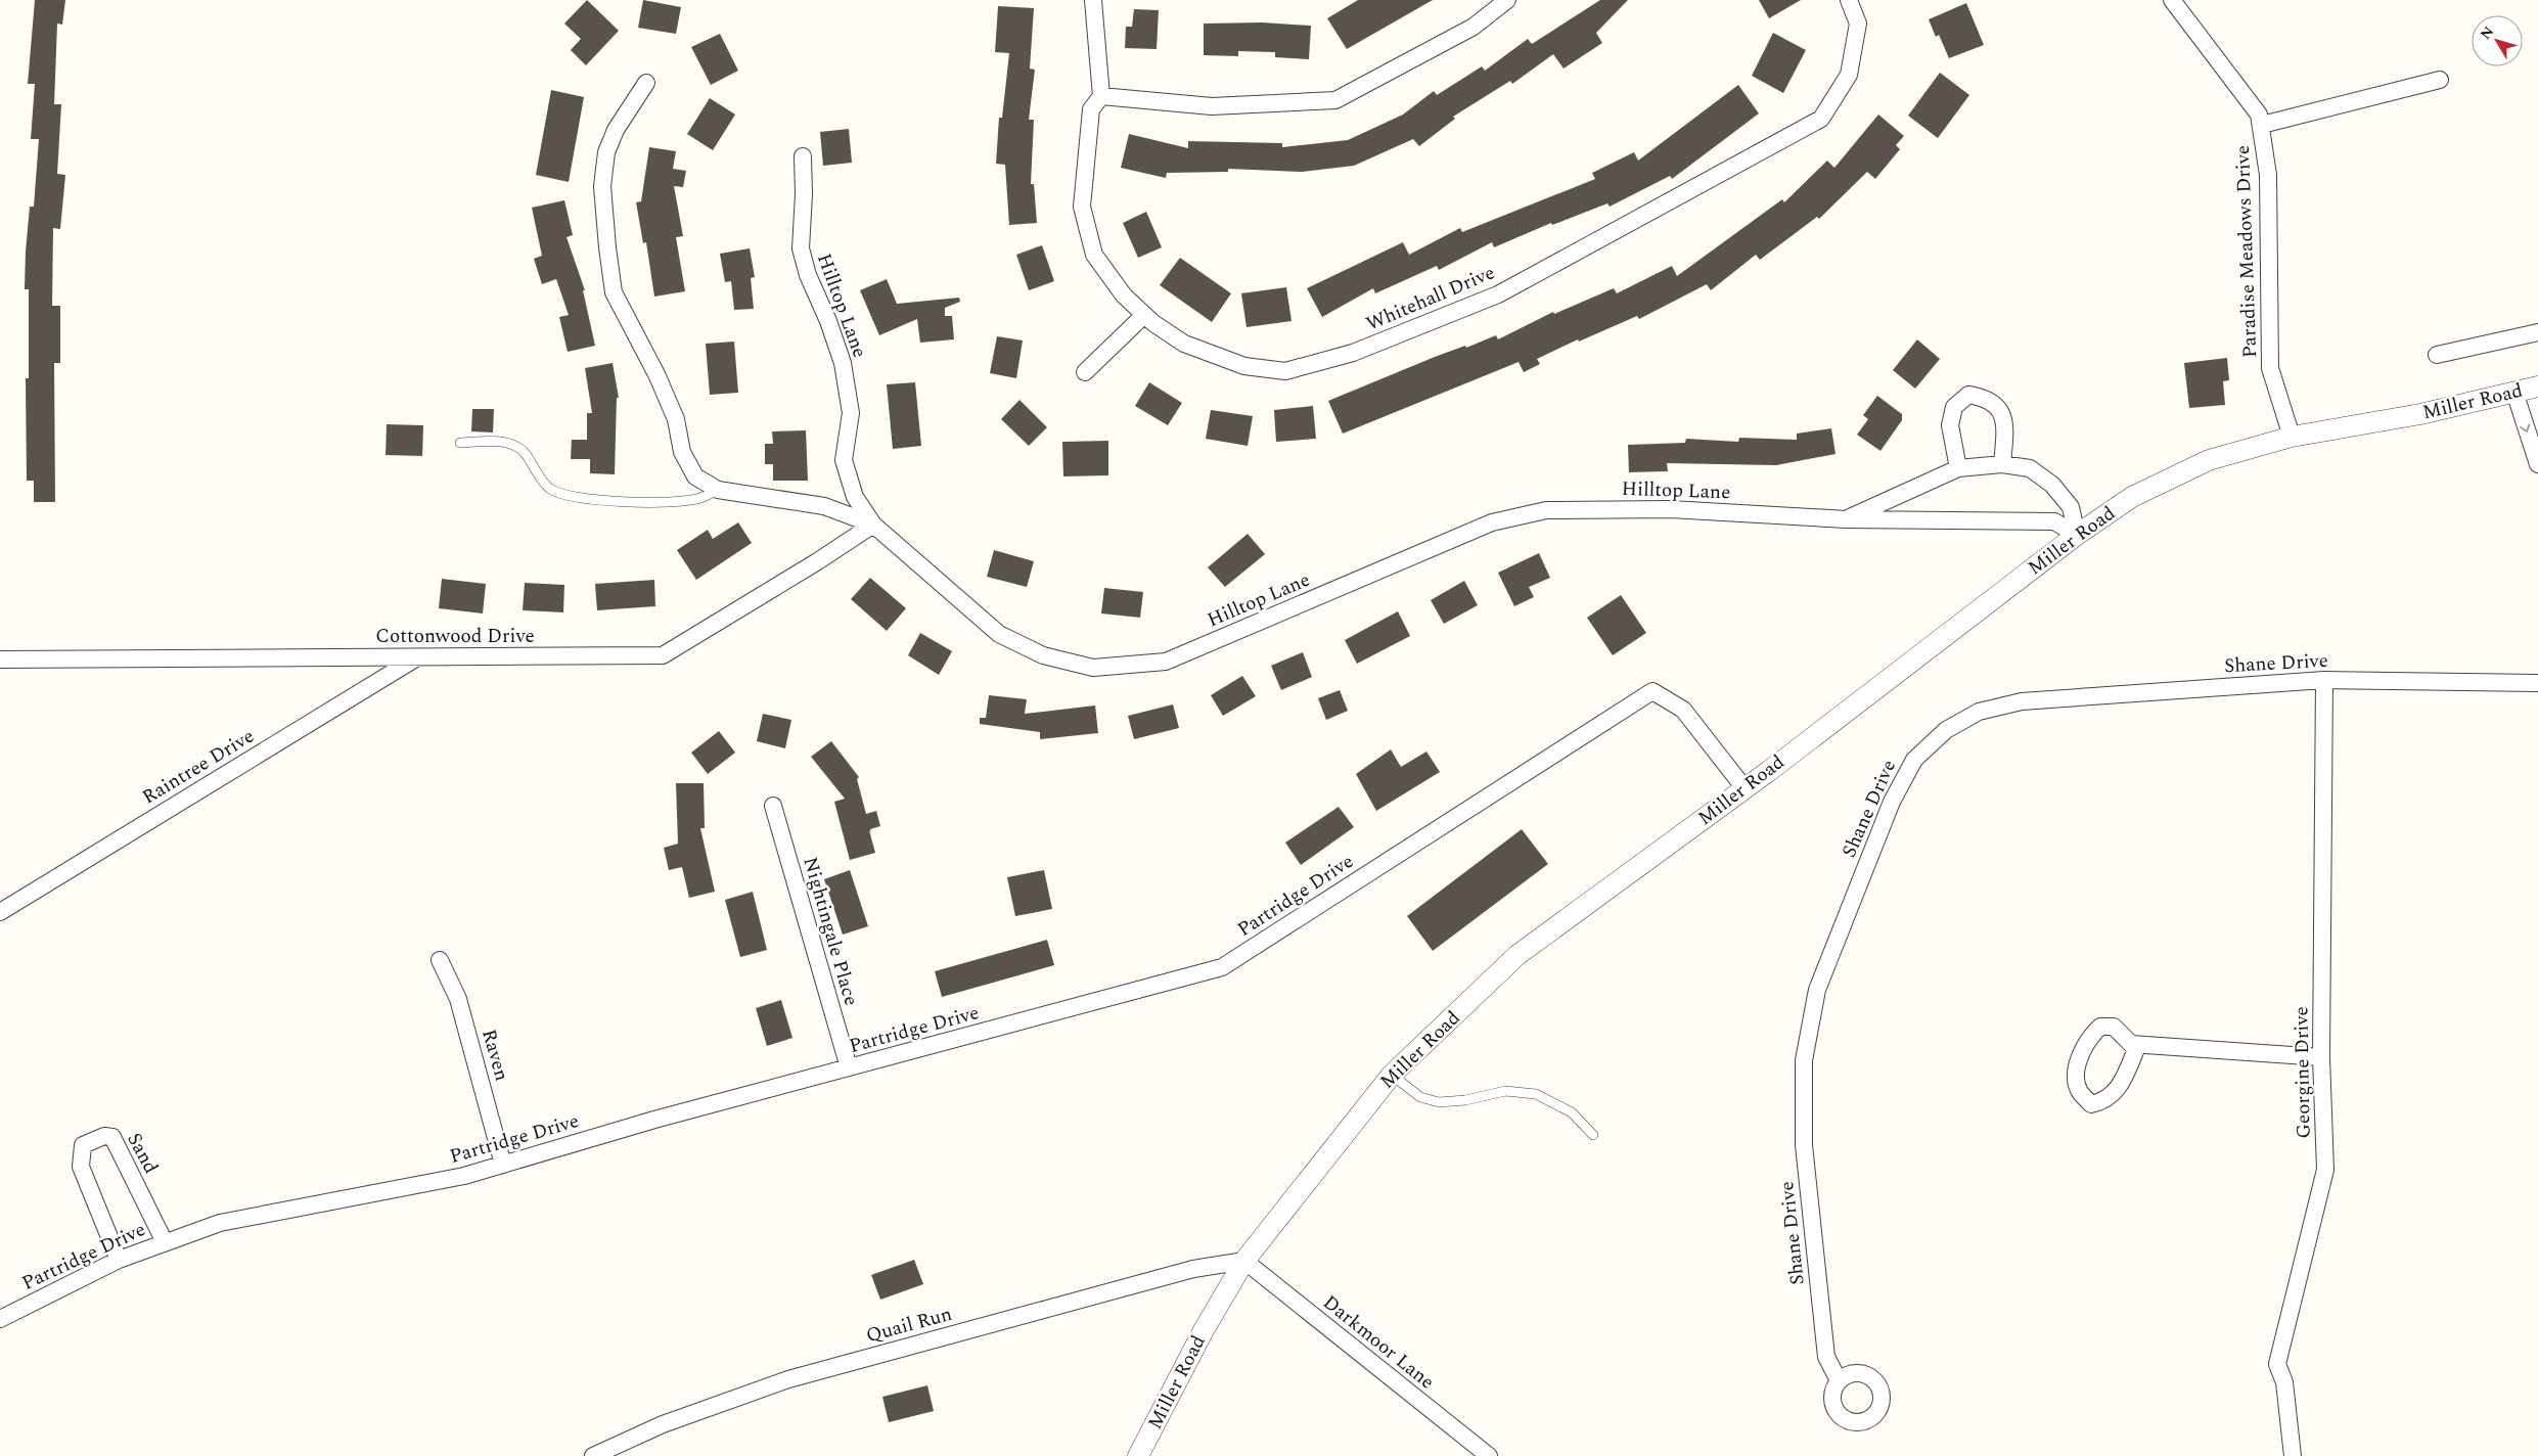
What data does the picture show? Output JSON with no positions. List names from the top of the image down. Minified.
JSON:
{"streets":{"street":["Paradise Meadows Drive","Whitehall Drive","Hilltop Lane","Miller Road","Cottonwood Drive","Shane Drive","Raintree Drive","Partridge Drive","Nightingale Place","Raven","Georgine Drive","Sand","Quail Run","Darkmoor Lane"]},"crossings":[["Paradise Meadows Drive","Miller Road"],["Hilltop Lane","Miller Road"],["Hilltop Lane","Cottonwood Drive"],["Miller Road","Partridge Drive"],["Miller Road","Quail Run"],["Miller Road","Darkmoor Lane"],["Cottonwood Drive","Raintree Drive"],["Shane Drive","Georgine Drive"],["Partridge Drive","Nightingale Place"],["Partridge Drive","Raven"],["Partridge Drive","Sand"],["Quail Run","Darkmoor Lane"]],"north":"top left"}
